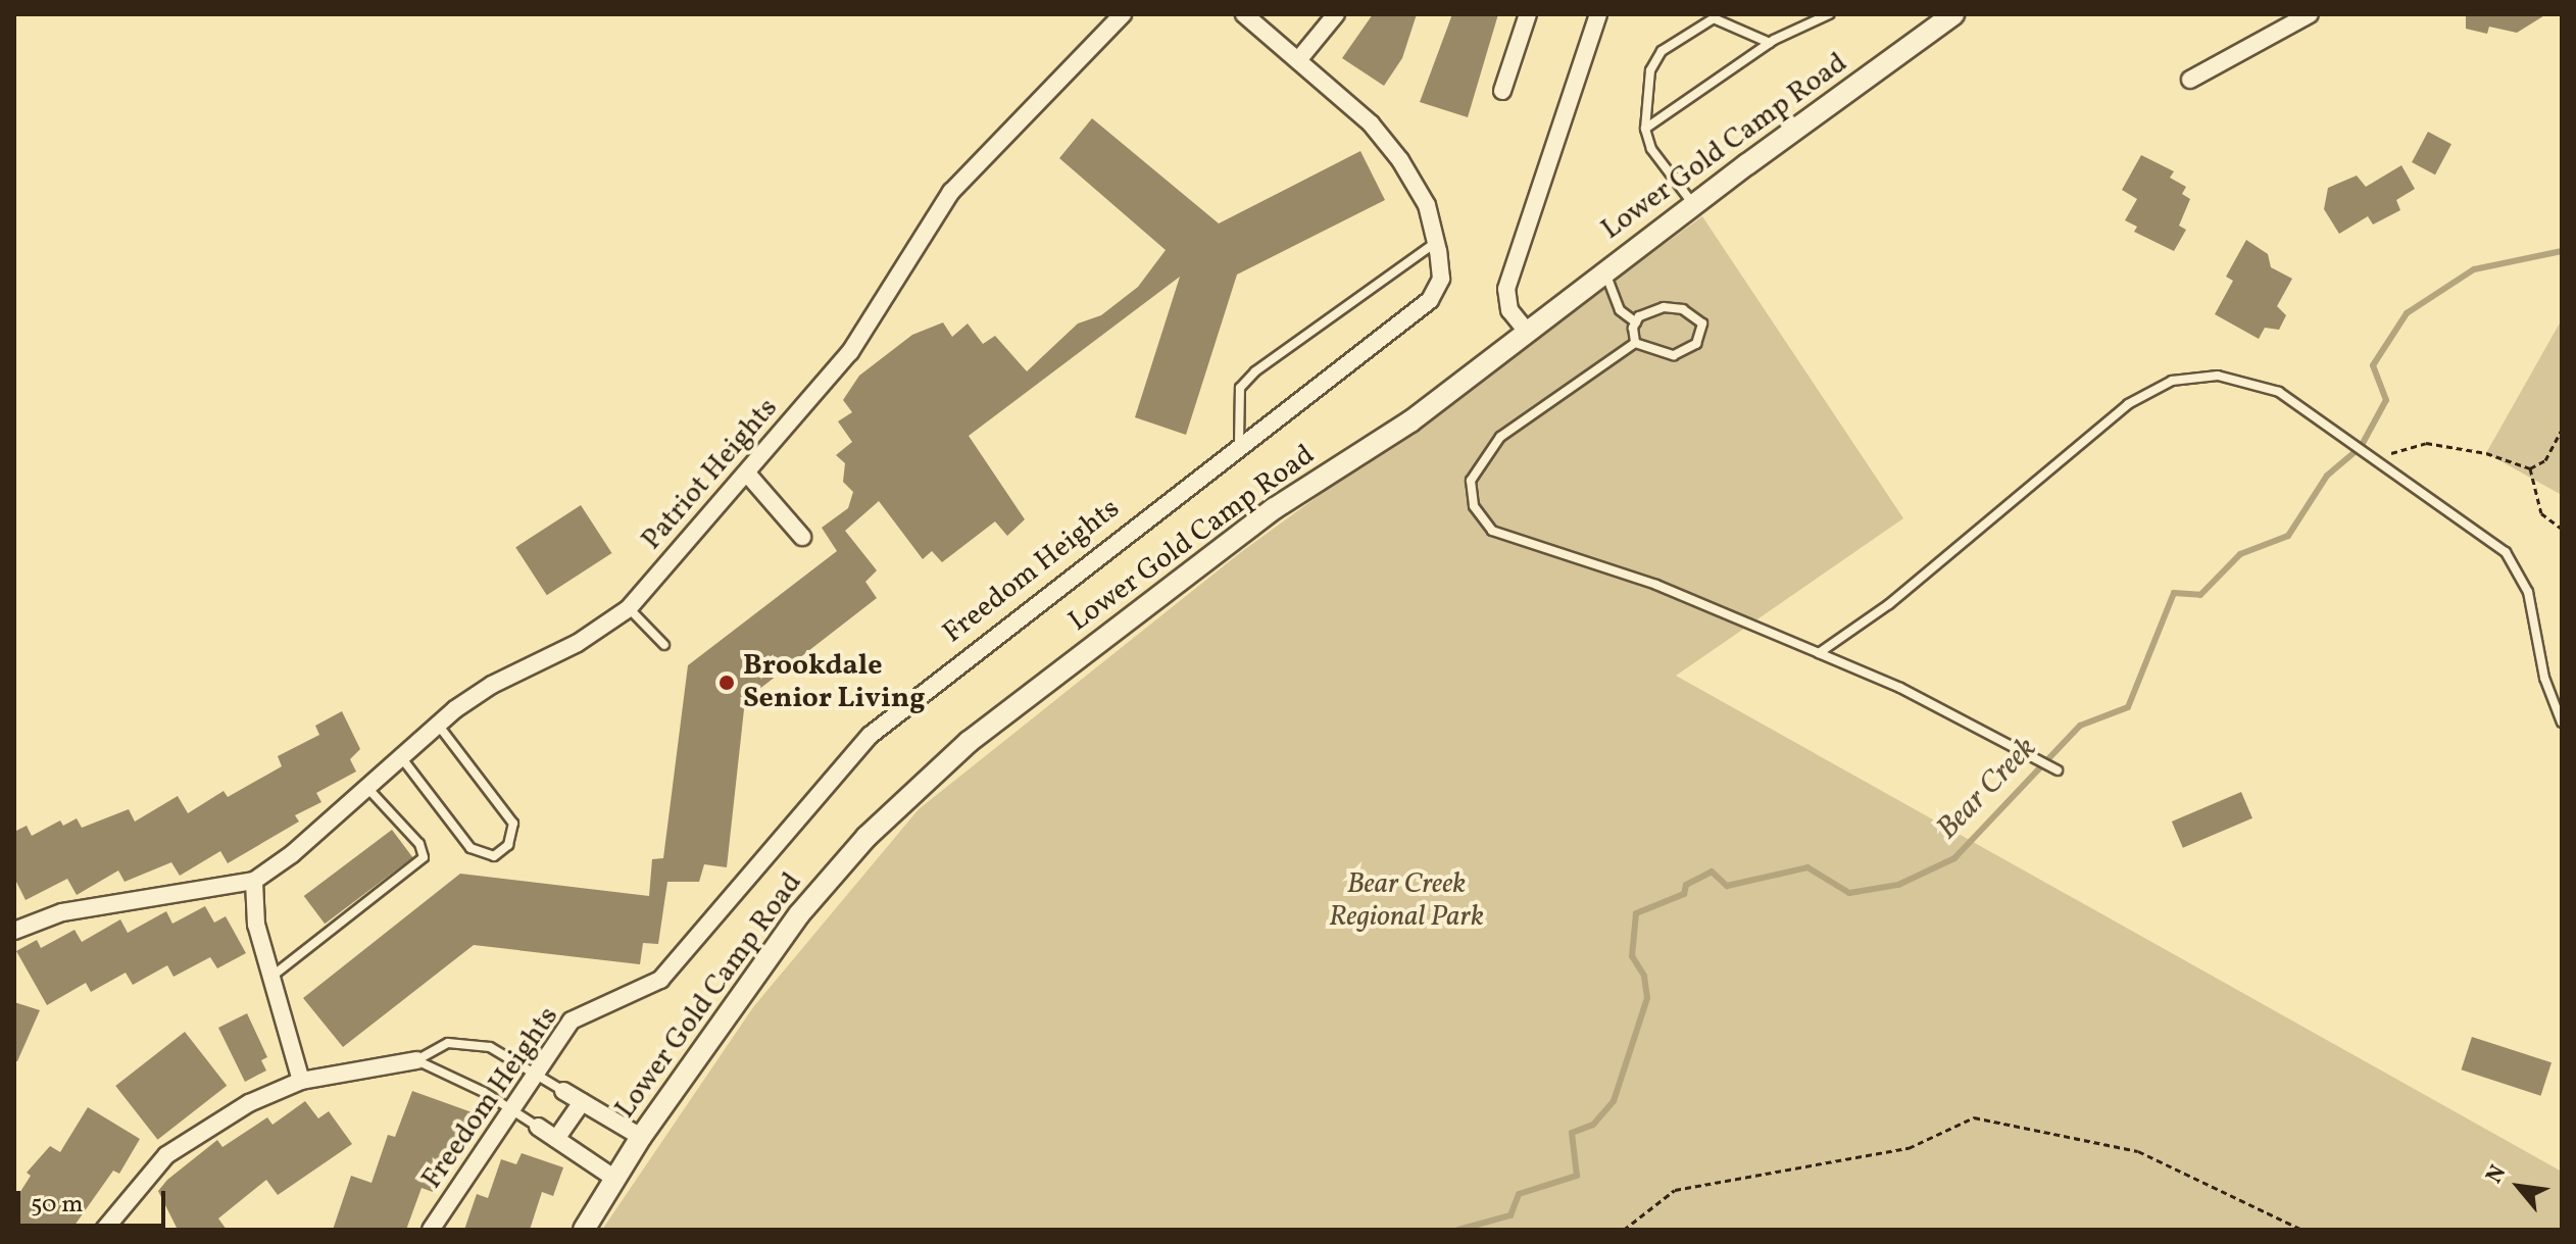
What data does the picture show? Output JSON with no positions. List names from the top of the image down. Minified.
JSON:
{"streets":{"street":["Lower Gold Camp Road","Patriot Heights","Freedom Heights"]},"water":["Bear Creek"],"parks":["Bear Creek Regional Park"],"places":["Brookdale Senior Living"],"scale_bar":"50 m","north":"top left"}
